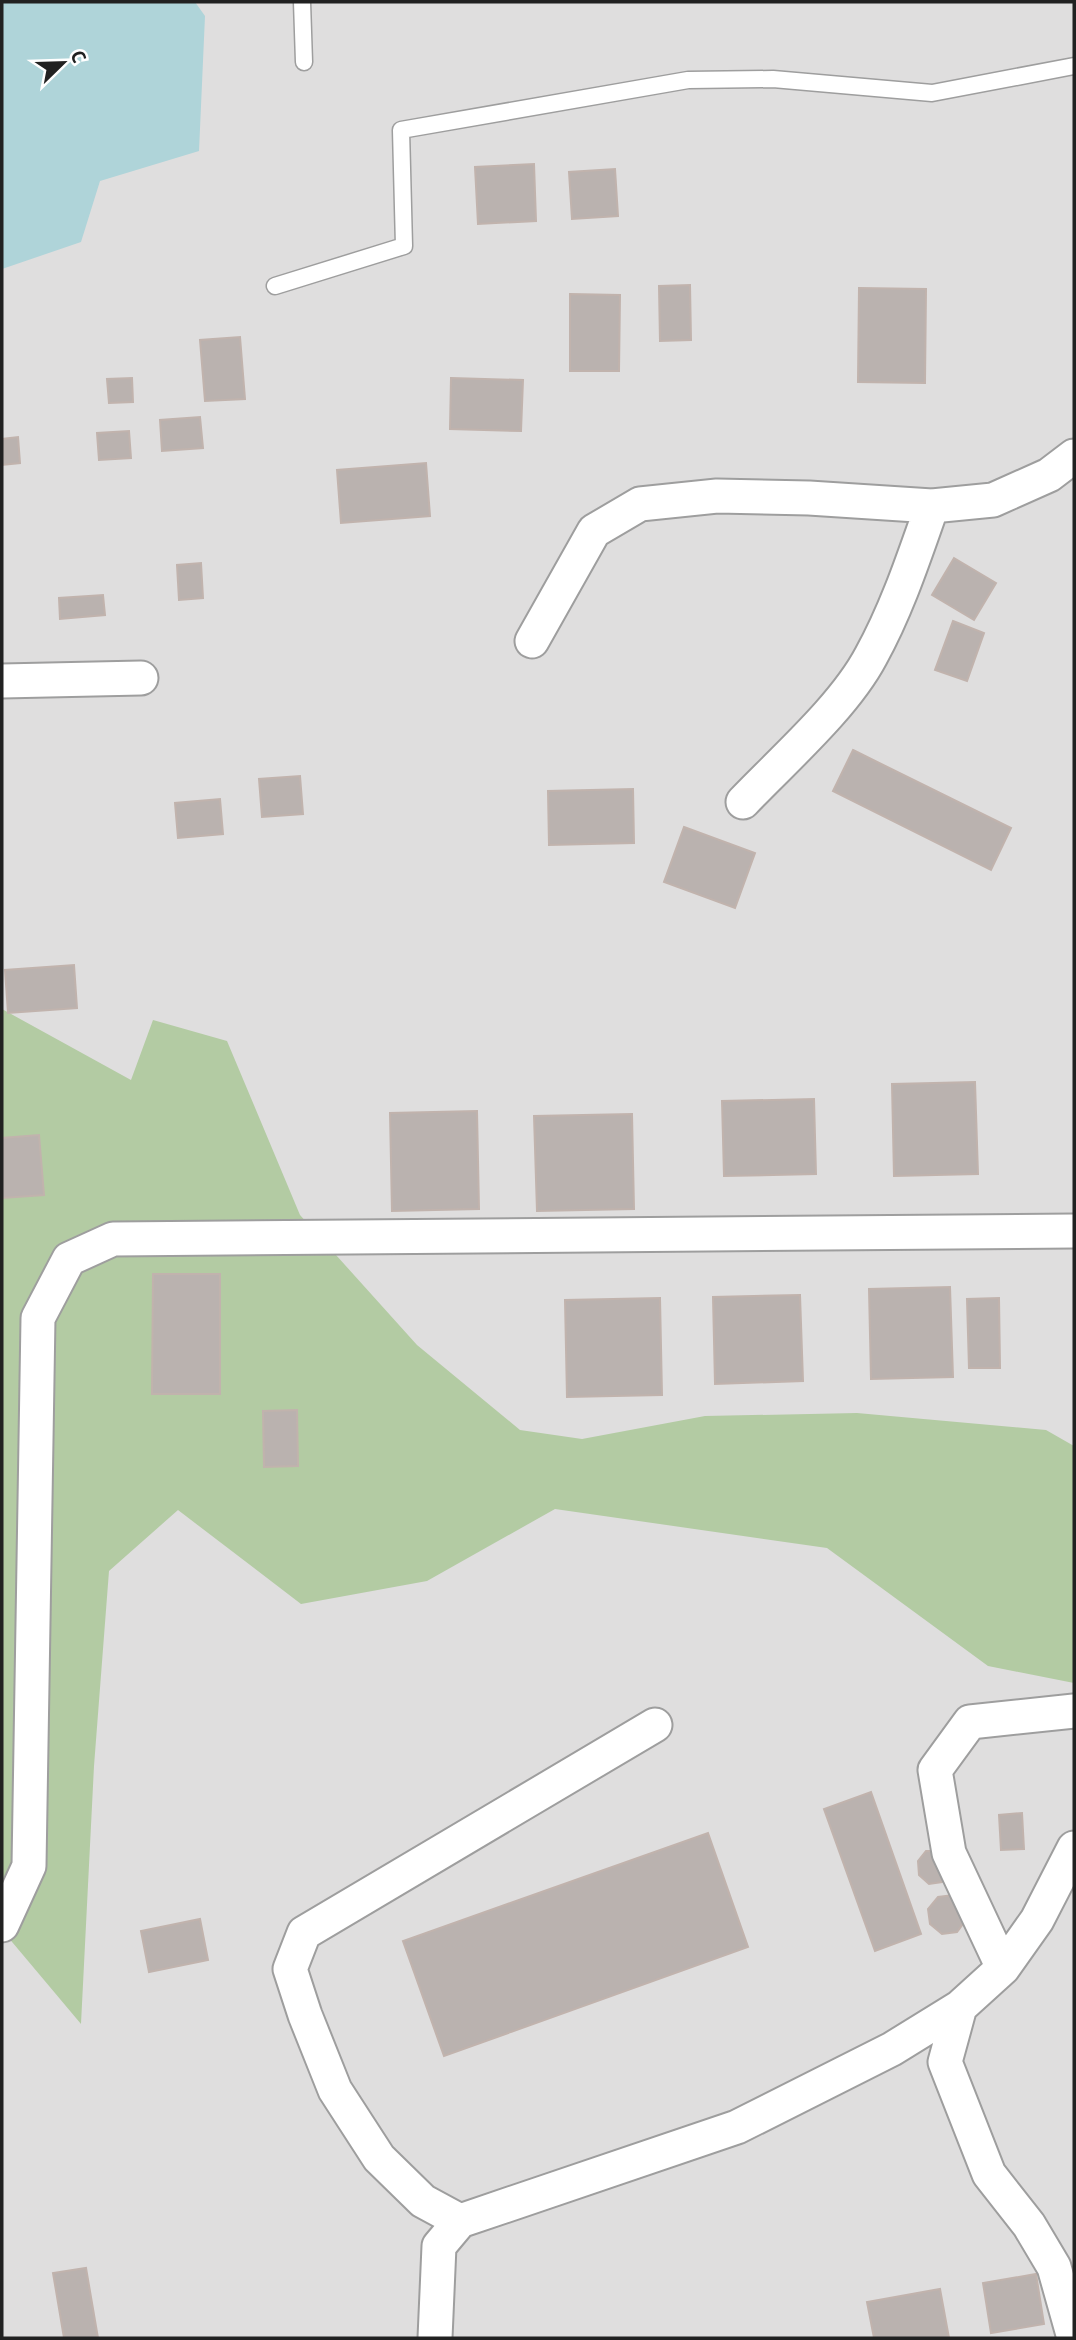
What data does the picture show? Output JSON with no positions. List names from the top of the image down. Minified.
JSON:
{"north":"top right"}
